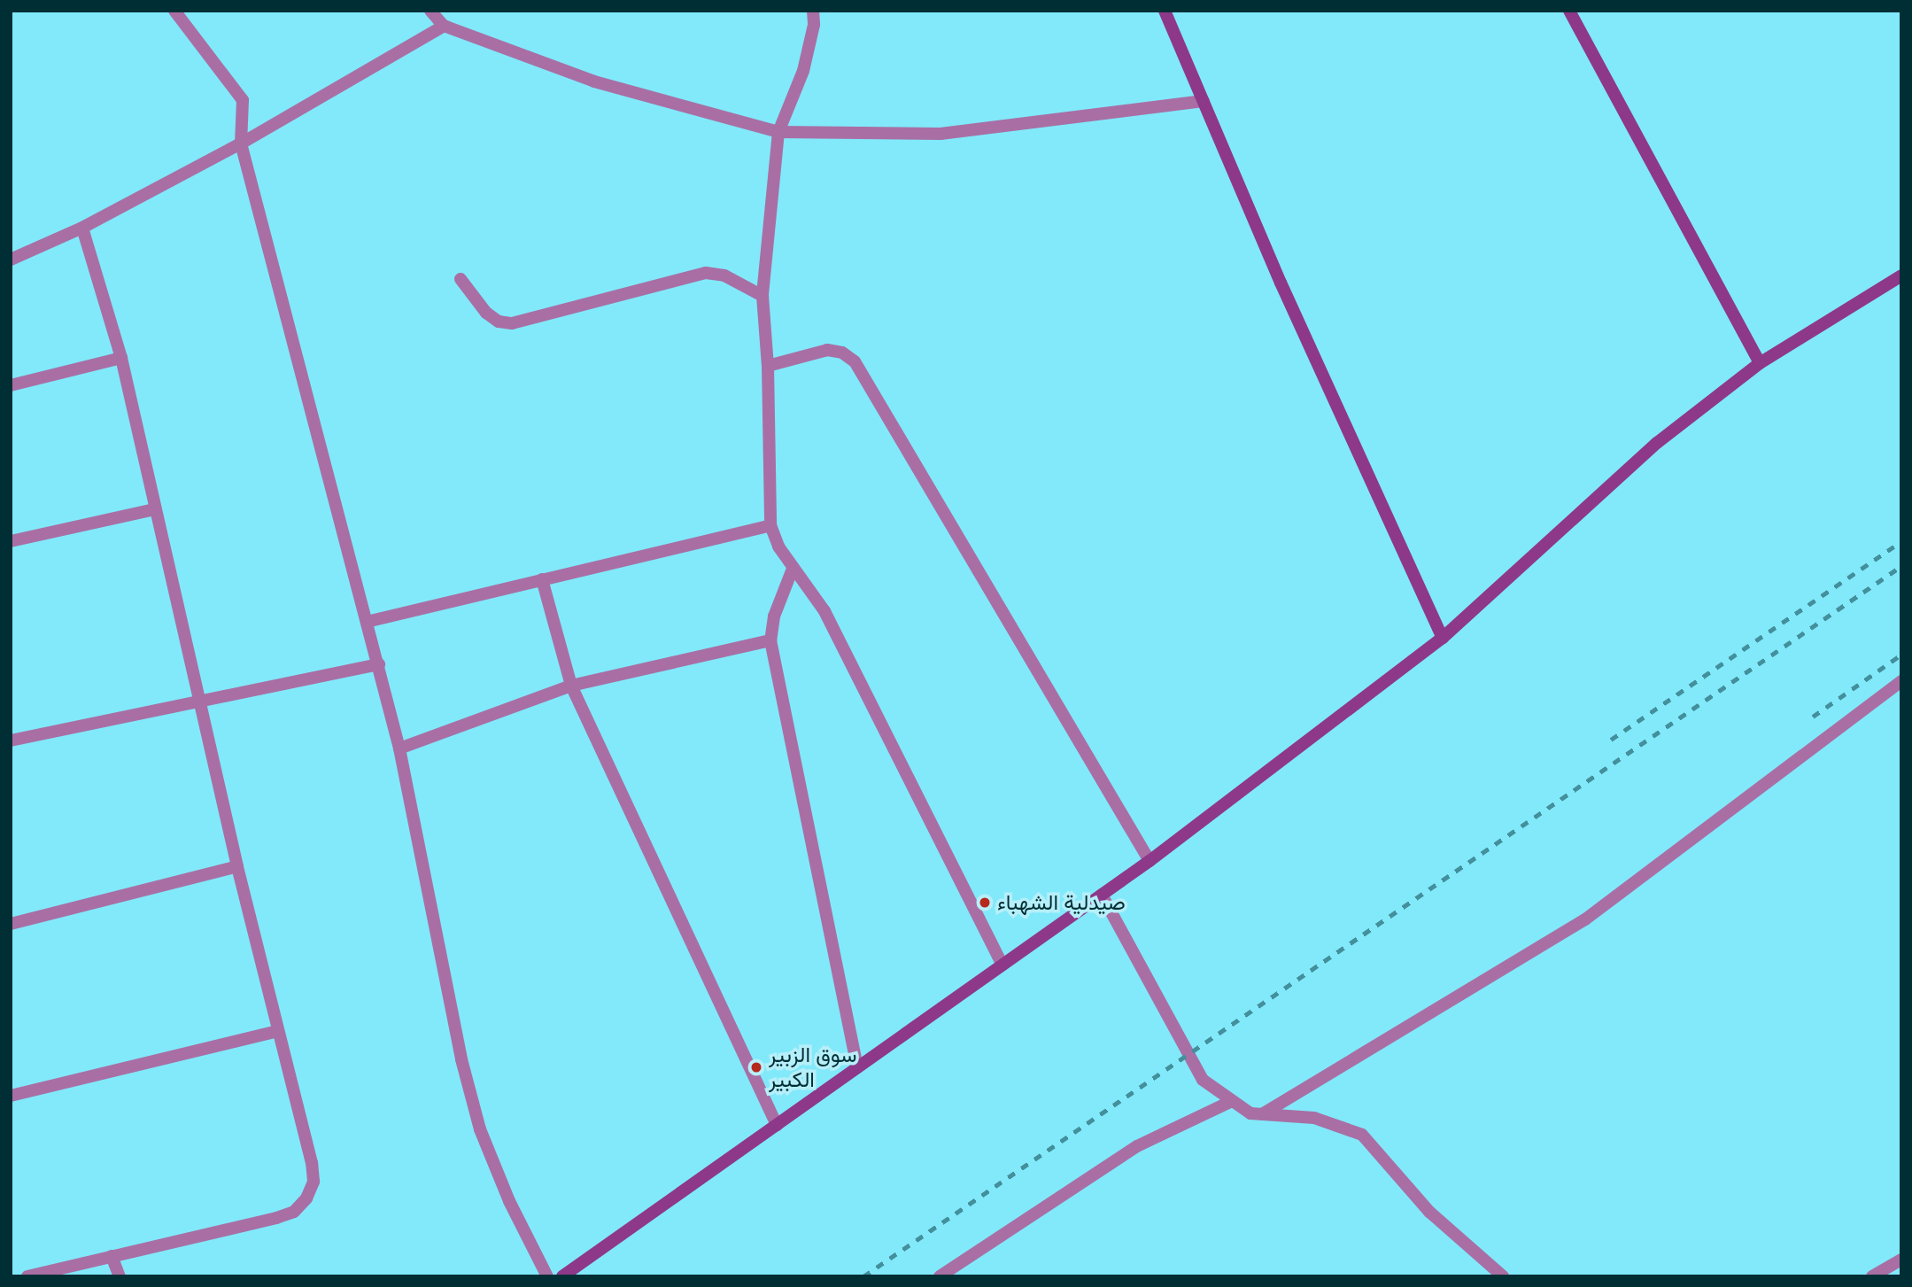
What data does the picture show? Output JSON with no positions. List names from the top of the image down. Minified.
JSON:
{"places":["صيدلية الشهباء","سوق الزبير الكبير"]}
